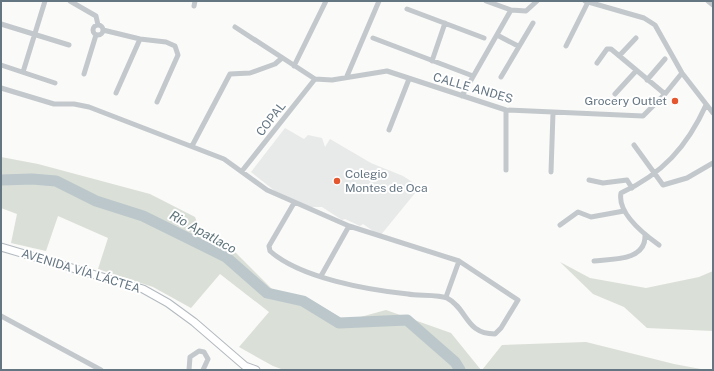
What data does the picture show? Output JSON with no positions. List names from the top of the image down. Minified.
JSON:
{"streets":{"street":["CALLE ANDES","COPAL","AVENIDA VÍA LÁCTEA"]},"crossings":[["CALLE ANDES","COPAL"]],"water":["Rio Apatlaco"],"places":["Grocery Outlet","Colegio Montes de Oca"]}
